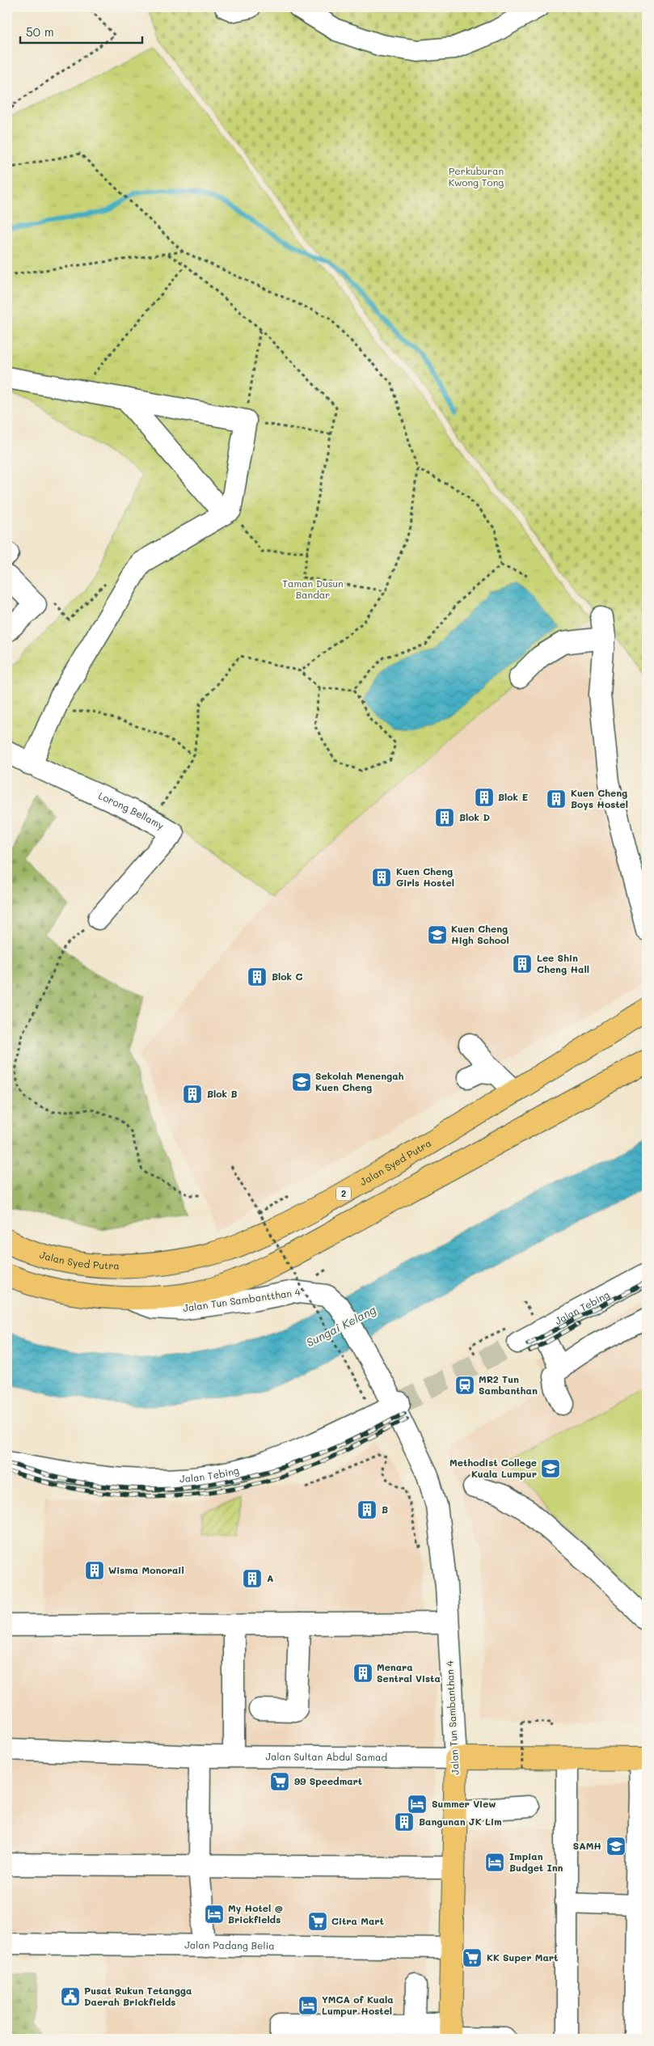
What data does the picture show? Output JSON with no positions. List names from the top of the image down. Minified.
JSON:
{"streets":{"main road":["Jalan Syed Putra","2","Jalan Tun Sambanthan 4","Jalan Sultan Abdul Samad"],"street":["Lorong Bellamy","Jalan Tun Sambantthan 4","Jalan Tebing","Jalan Padang Belia"]},"crossings":[["Jalan Tun Sambantthan 4","Jalan Tebing"],["Jalan Tun Sambantthan 4","Jalan Tun Sambanthan 4"],["Jalan Tebing","Jalan Tun Sambanthan 4"],["Jalan Tun Sambanthan 4","Jalan Sultan Abdul Samad"],["Jalan Tun Sambanthan 4","Jalan Padang Belia"]],"water":["Sungai Kelang"],"parks":["Perkuburan Kwong Tong","Taman Dusun Bandar"],"places":{"building":["Blok E","Kuen Cheng Boys Hostel","Blok D","Kuen Cheng Girls Hostel","Lee Shin Cheng Hall","Blok C","Blok B","B","Wisma Monorail","A","Menara Sentral Vista","Bangunan JK Lim"],"school or university":["Kuen Cheng High School","Sekolah Menengah Kuen Cheng","Methodist College Kuala Lumpur","SAMH"],"station":["MR2 Tun Sambanthan"],"supermarket":["99 Speedmart","Citra Mart","KK Super Mart"],"hotel":["Summer View","Impian Budget Inn","My Hotel @ Brickfields","YMCA of Kuala Lumpur Hostel"],"public building":["Pusat Rukun Tetangga Daerah Brickfields"]},"scale_bar":"50 m"}
